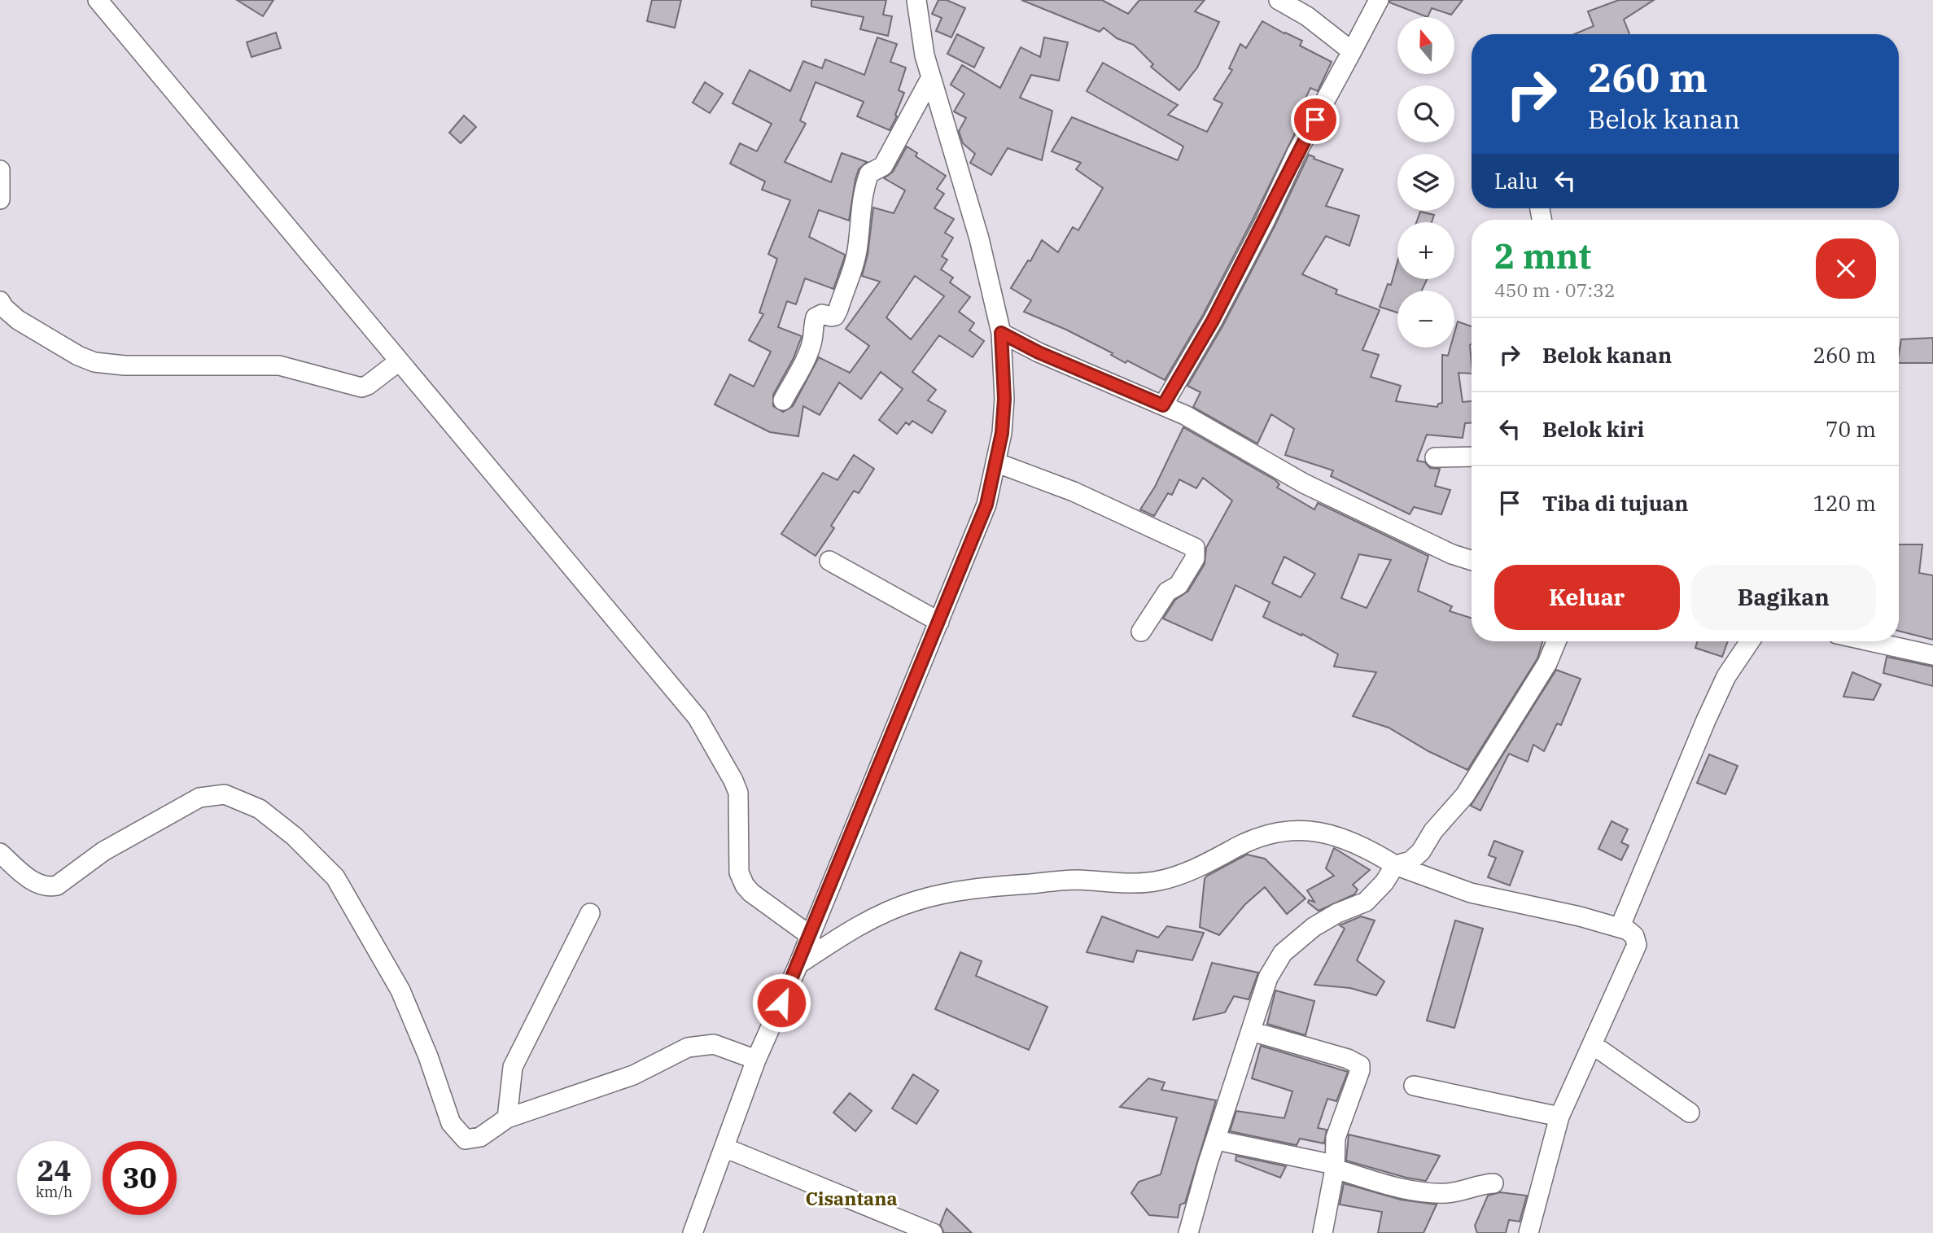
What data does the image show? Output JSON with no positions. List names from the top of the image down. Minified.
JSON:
{"districts":["Cisantana"],"north":"top","page":{"map_buttons":["+","−"],"turn":["260 m","Belok kanan"],"then":"Lalu","heading":["2 mnt","450 m · 07:32"],"list":[{"name":"Belok kanan","value":"260 m"},{"name":"Belok kiri","value":"70 m"},{"name":"Tiba di tujuan","value":"120 m"}],"buttons":["Keluar","Bagikan"],"speed":"24 km/h","limit":"30"}}
